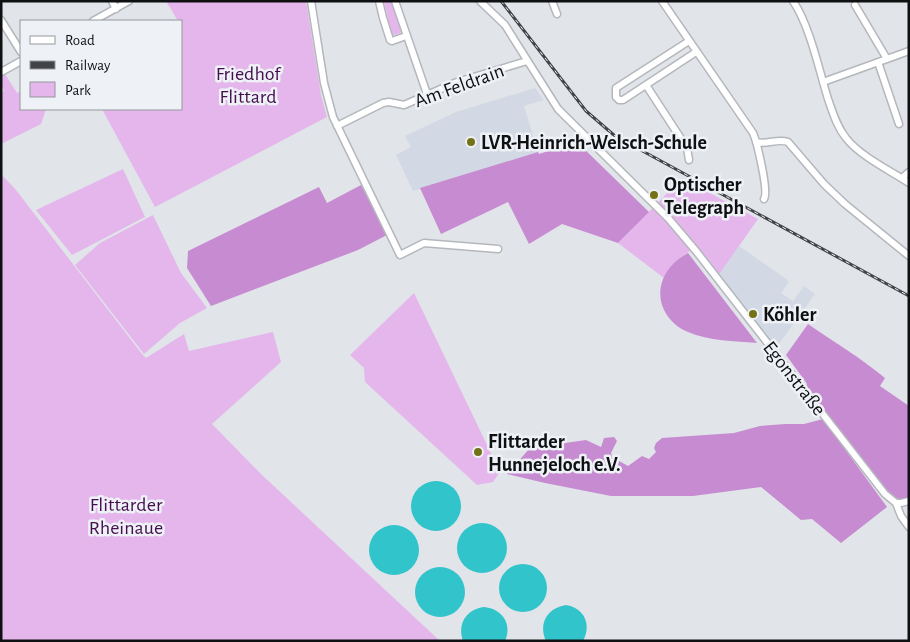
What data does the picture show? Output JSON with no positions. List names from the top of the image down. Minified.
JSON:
{"streets":{"street":["Am Feldrain","Egonstraße"]},"crossings":[["Am Feldrain","Egonstraße"]],"parks":["Friedhof Flittard","Flittarder Rheinaue"],"places":["LVR-Heinrich-Welsch-Schule","Optischer Telegraph","Köhler","Flittarder Hunnejeloch e.V."],"legend":["Road","Railway","Park"]}
